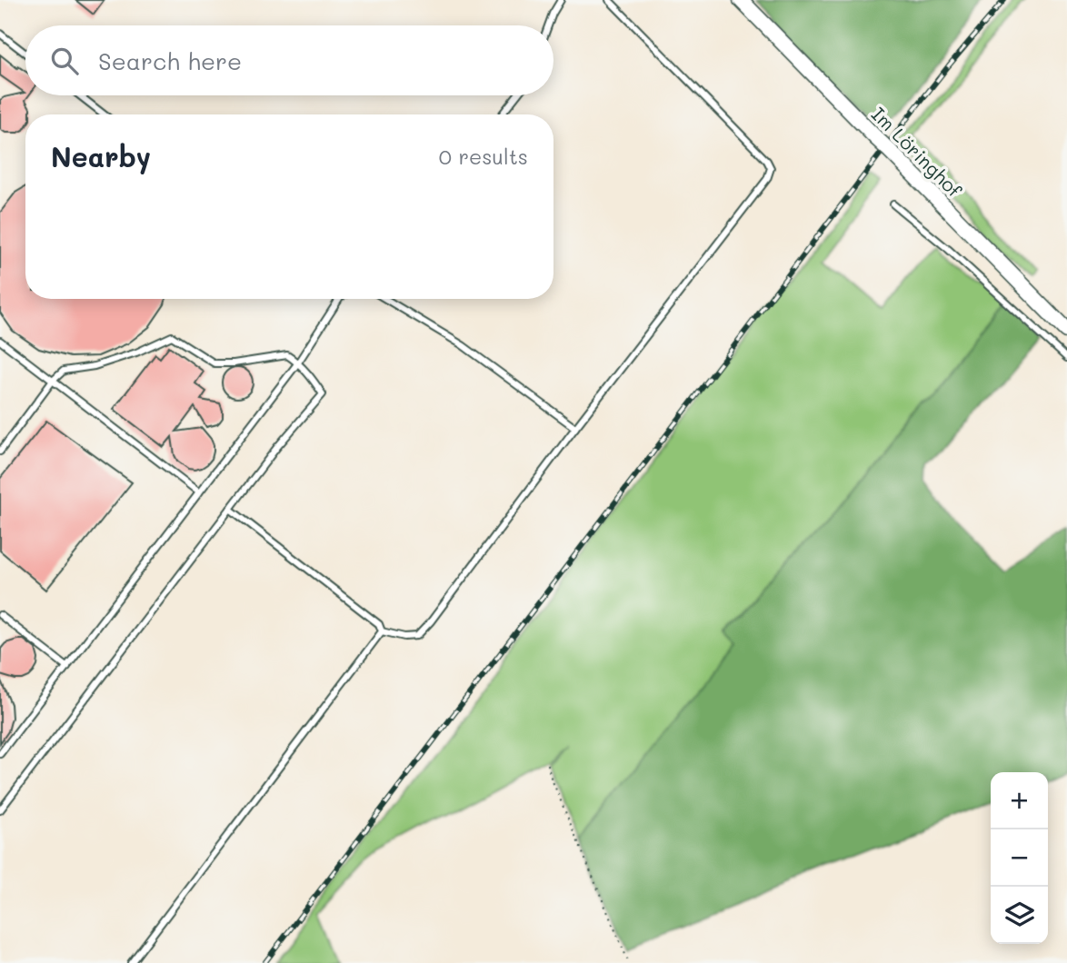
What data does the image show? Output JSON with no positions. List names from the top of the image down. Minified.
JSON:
{"streets":{"street":["Im Löringhof"]},"page":{"search":"Search here","heading":["Nearby","0 results"],"map_buttons":["+","−"]}}
